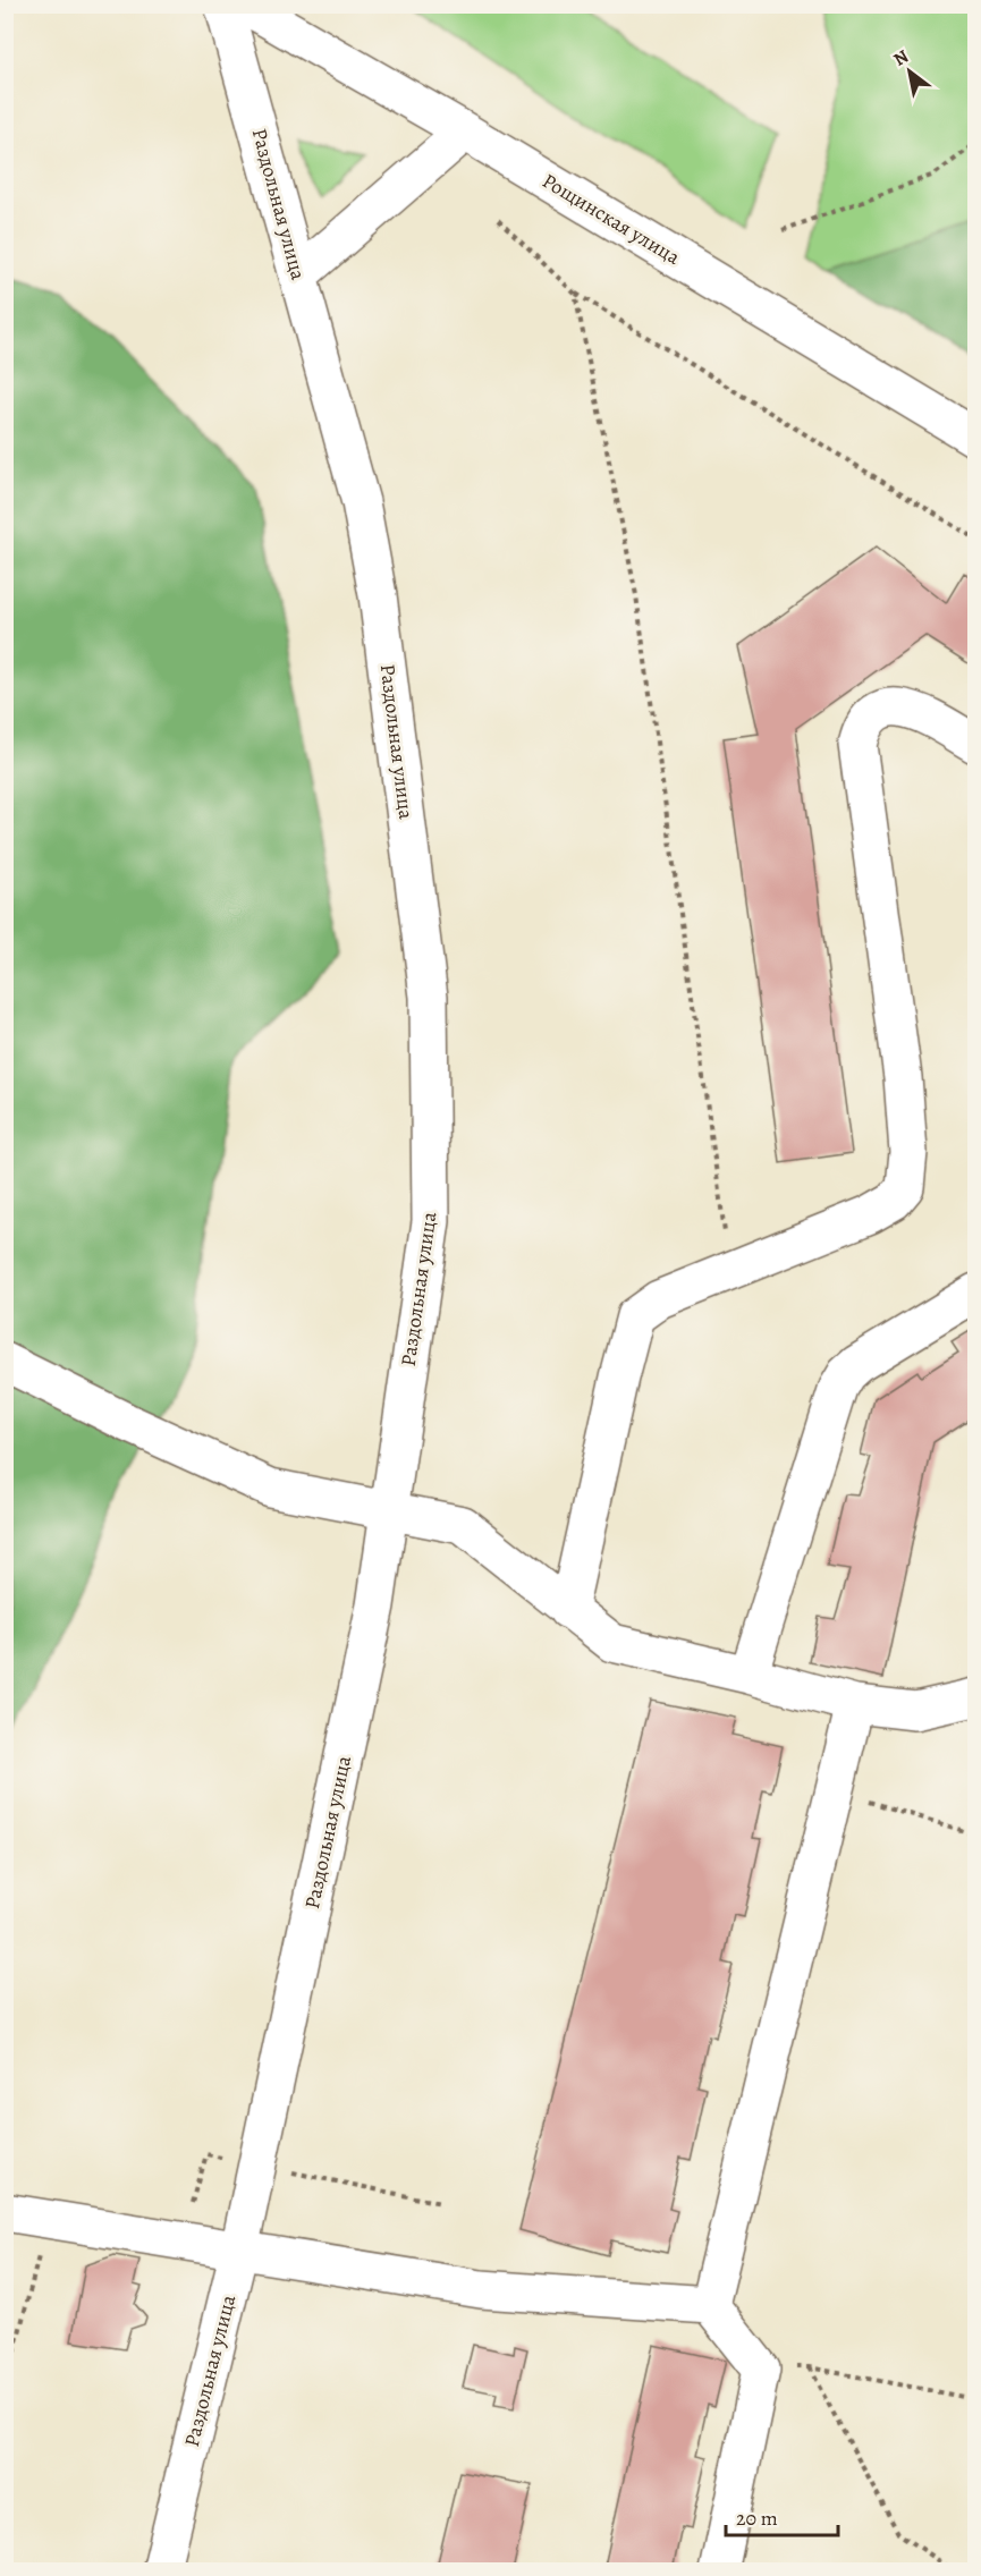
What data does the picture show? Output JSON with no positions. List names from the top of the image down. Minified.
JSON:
{"streets":{"main road":["Раздольная улица","Рощинская улица"]},"scale_bar":"20 m","north":"top left"}
